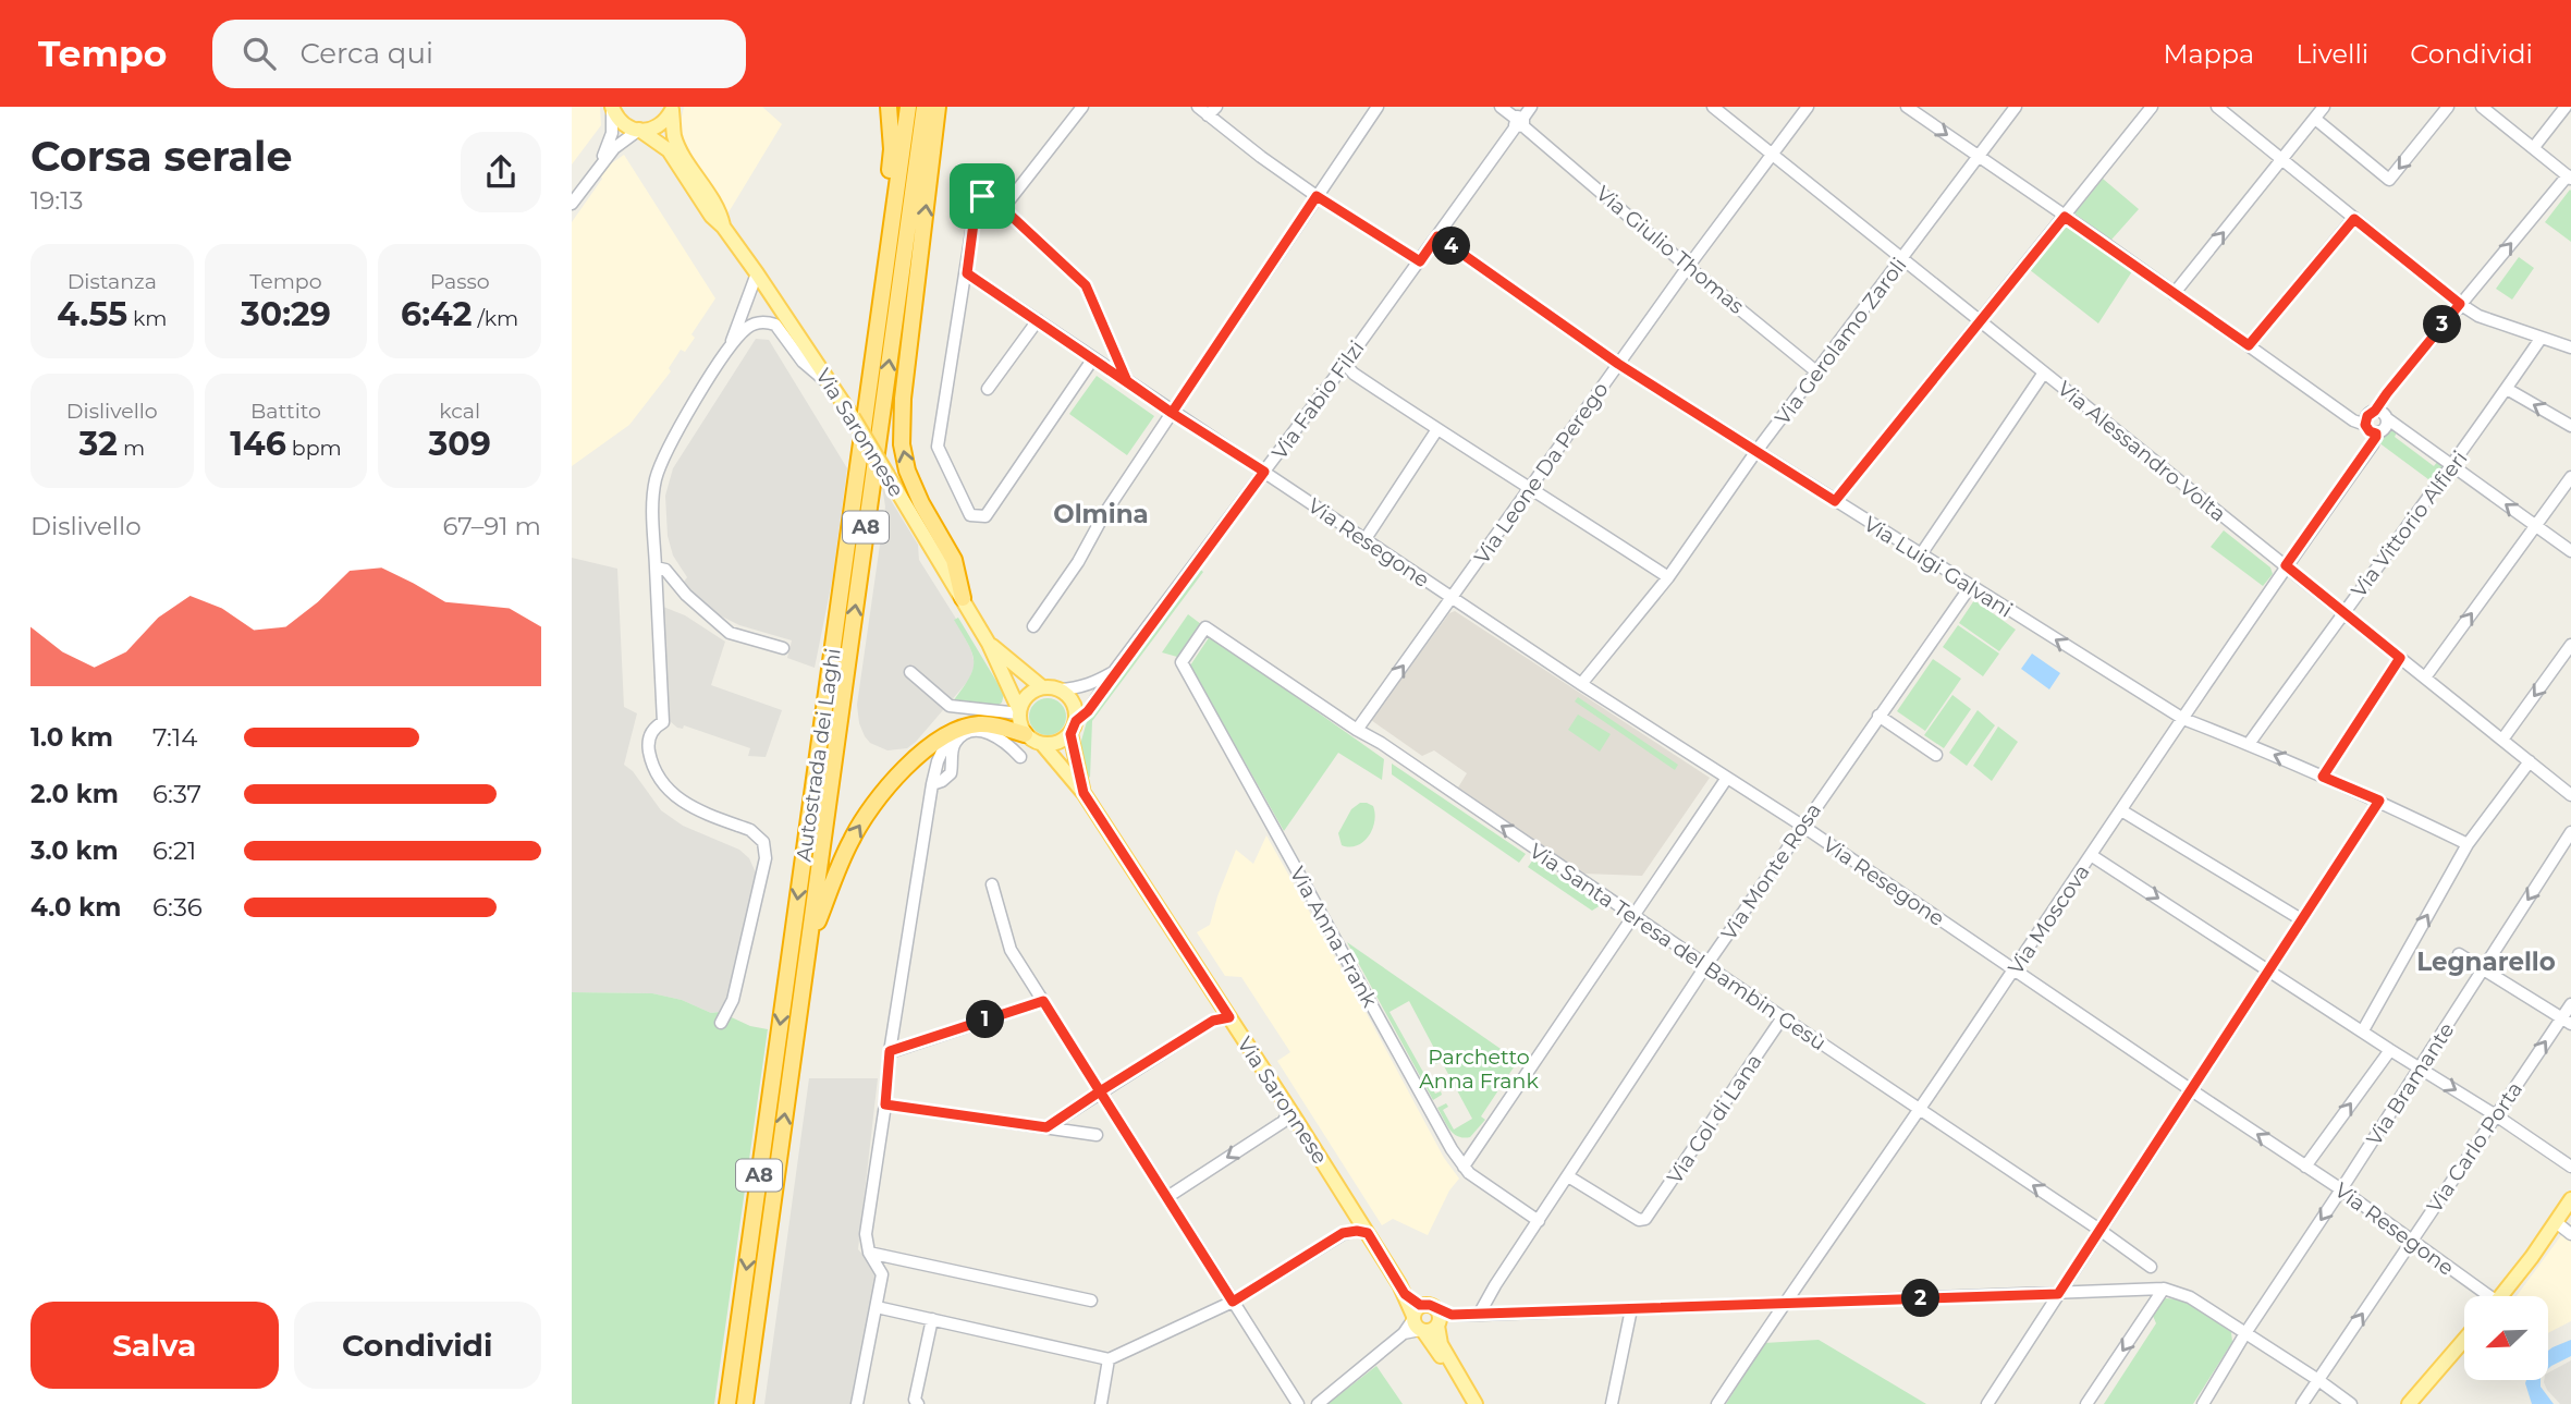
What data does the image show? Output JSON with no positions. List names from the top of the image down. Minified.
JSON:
{"streets":{"highway":["A8","Autostrada dei Laghi"],"main road":["Via Saronnese"],"street":["Via Giulio Thomas","Via Gerolamo Zaroli","Via Fabio Filzi","Via Alessandro Volta","Via Leone Da Perego","Via Vittorio Alfieri","Via Resegone","Via Luigi Galvani","Via Monte Rosa","Via Moscova","Via Anna Frank","Via Santa Teresa del Bambin Gesù","Via Bramante","Via Col di Lana","Via Carlo Porta"]},"crossings":[["Via Giulio Thomas","Via Gerolamo Zaroli"],["Via Giulio Thomas","Via Fabio Filzi"],["Via Giulio Thomas","Via Leone Da Perego"],["Via Gerolamo Zaroli","Via Alessandro Volta"],["Via Gerolamo Zaroli","Via Resegone"],["Via Gerolamo Zaroli","Via Luigi Galvani"],["Via Fabio Filzi","Via Saronnese"],["Via Fabio Filzi","Via Resegone"],["Via Fabio Filzi","Via Luigi Galvani"],["Via Alessandro Volta","Via Leone Da Perego"],["Via Alessandro Volta","Via Vittorio Alfieri"],["Via Alessandro Volta","Via Moscova"],["Via Leone Da Perego","Via Resegone"],["Via Leone Da Perego","Via Luigi Galvani"],["Via Leone Da Perego","Via Santa Teresa del Bambin Gesù"],["Via Vittorio Alfieri","Via Luigi Galvani"],["Via Resegone","Via Monte Rosa"],["Via Resegone","Via Moscova"],["Via Resegone","Via Bramante"],["Via Resegone","Via Carlo Porta"],["Via Luigi Galvani","Via Monte Rosa"],["Via Luigi Galvani","Via Moscova"],["Via Monte Rosa","Via Anna Frank"],["Via Monte Rosa","Via Santa Teresa del Bambin Gesù"],["Via Monte Rosa","Via Col di Lana"],["Via Moscova","Via Santa Teresa del Bambin Gesù"],["Via Anna Frank","Via Santa Teresa del Bambin Gesù"],["Via Santa Teresa del Bambin Gesù","Via Col di Lana"]],"one_way":["Via Santa Teresa del Bambin Gesù","Via Carlo Porta"],"districts":["Olmina","Legnarello"],"parks":["Parchetto Anna Frank"],"north":"bottom left","page":{"header":"Tempo","search":"Cerca qui","nav":["Mappa","Livelli","Condividi"],"heading":["Corsa serale","19:13"],"pins":["4","3","1","2"],"stats":[["Distanza","4.55 km"],["Tempo","30:29"],["Passo","6:42 /km"],["Dislivello","32 m"],["Battito","146 bpm"],["kcal","309"]],"chart":["Dislivello","67–91 m"],"list":[{"name":"1.0 km","note":"7:14"},{"name":"2.0 km","note":"6:37"},{"name":"3.0 km","note":"6:21"},{"name":"4.0 km","note":"6:36"}],"buttons":["Salva","Condividi"]}}
